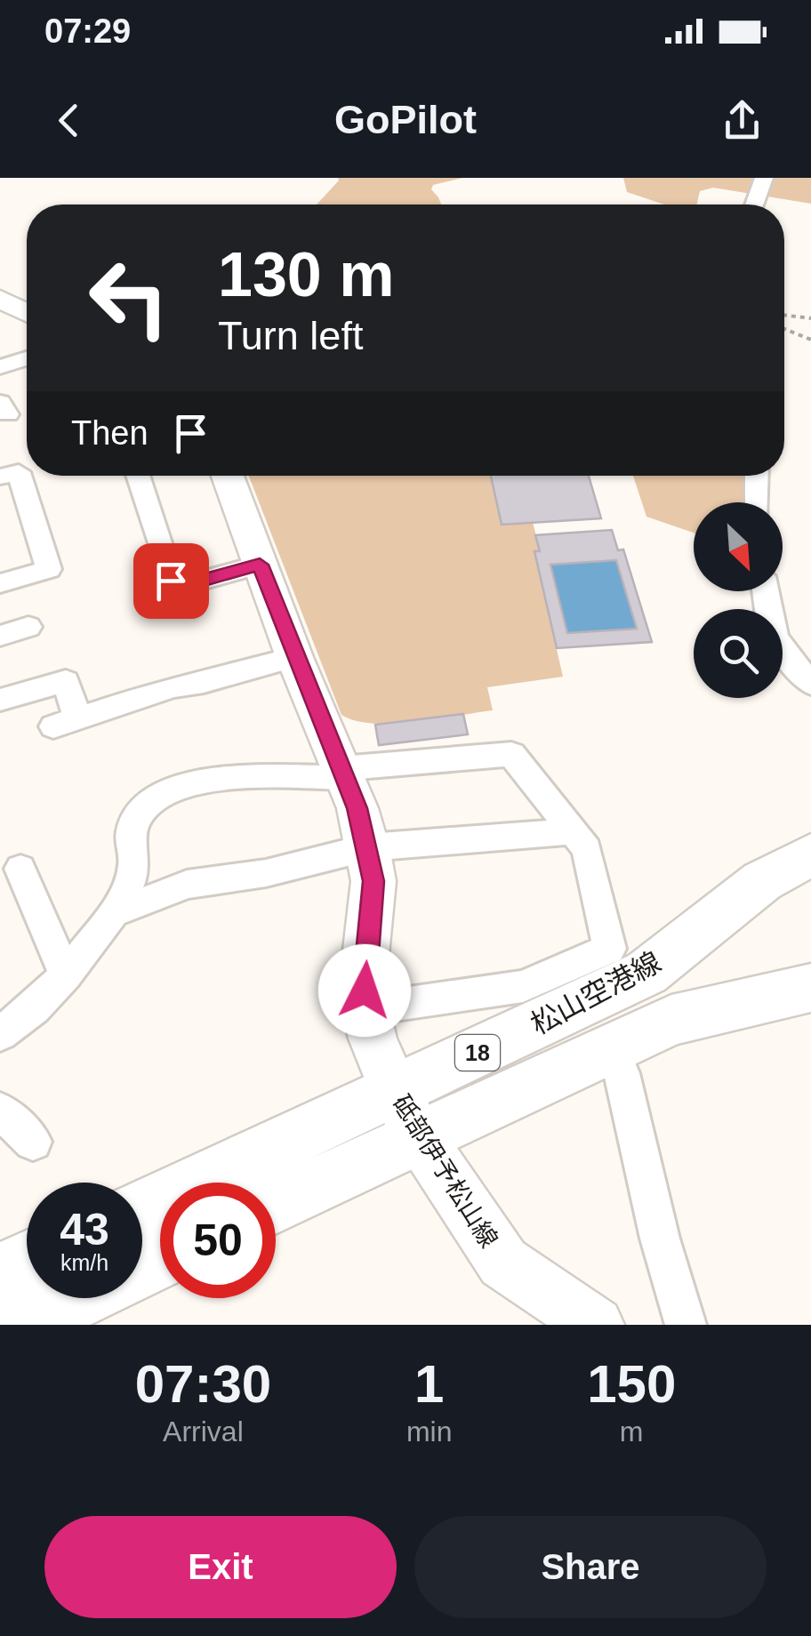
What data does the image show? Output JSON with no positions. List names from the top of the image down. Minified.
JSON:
{"streets":{"main road":["松山空港線","18","砥部伊予松山線"]},"crossings":[["松山空港線","砥部伊予松山線"]],"north":"bottom right","page":{"status":"07:29","header":"GoPilot","turn":["130 m","Turn left"],"then":"Then","speed":"43 km/h","limit":"50","eta":["07:30","Arrival","1","min","150","m"],"buttons":["Exit","Share"]}}
